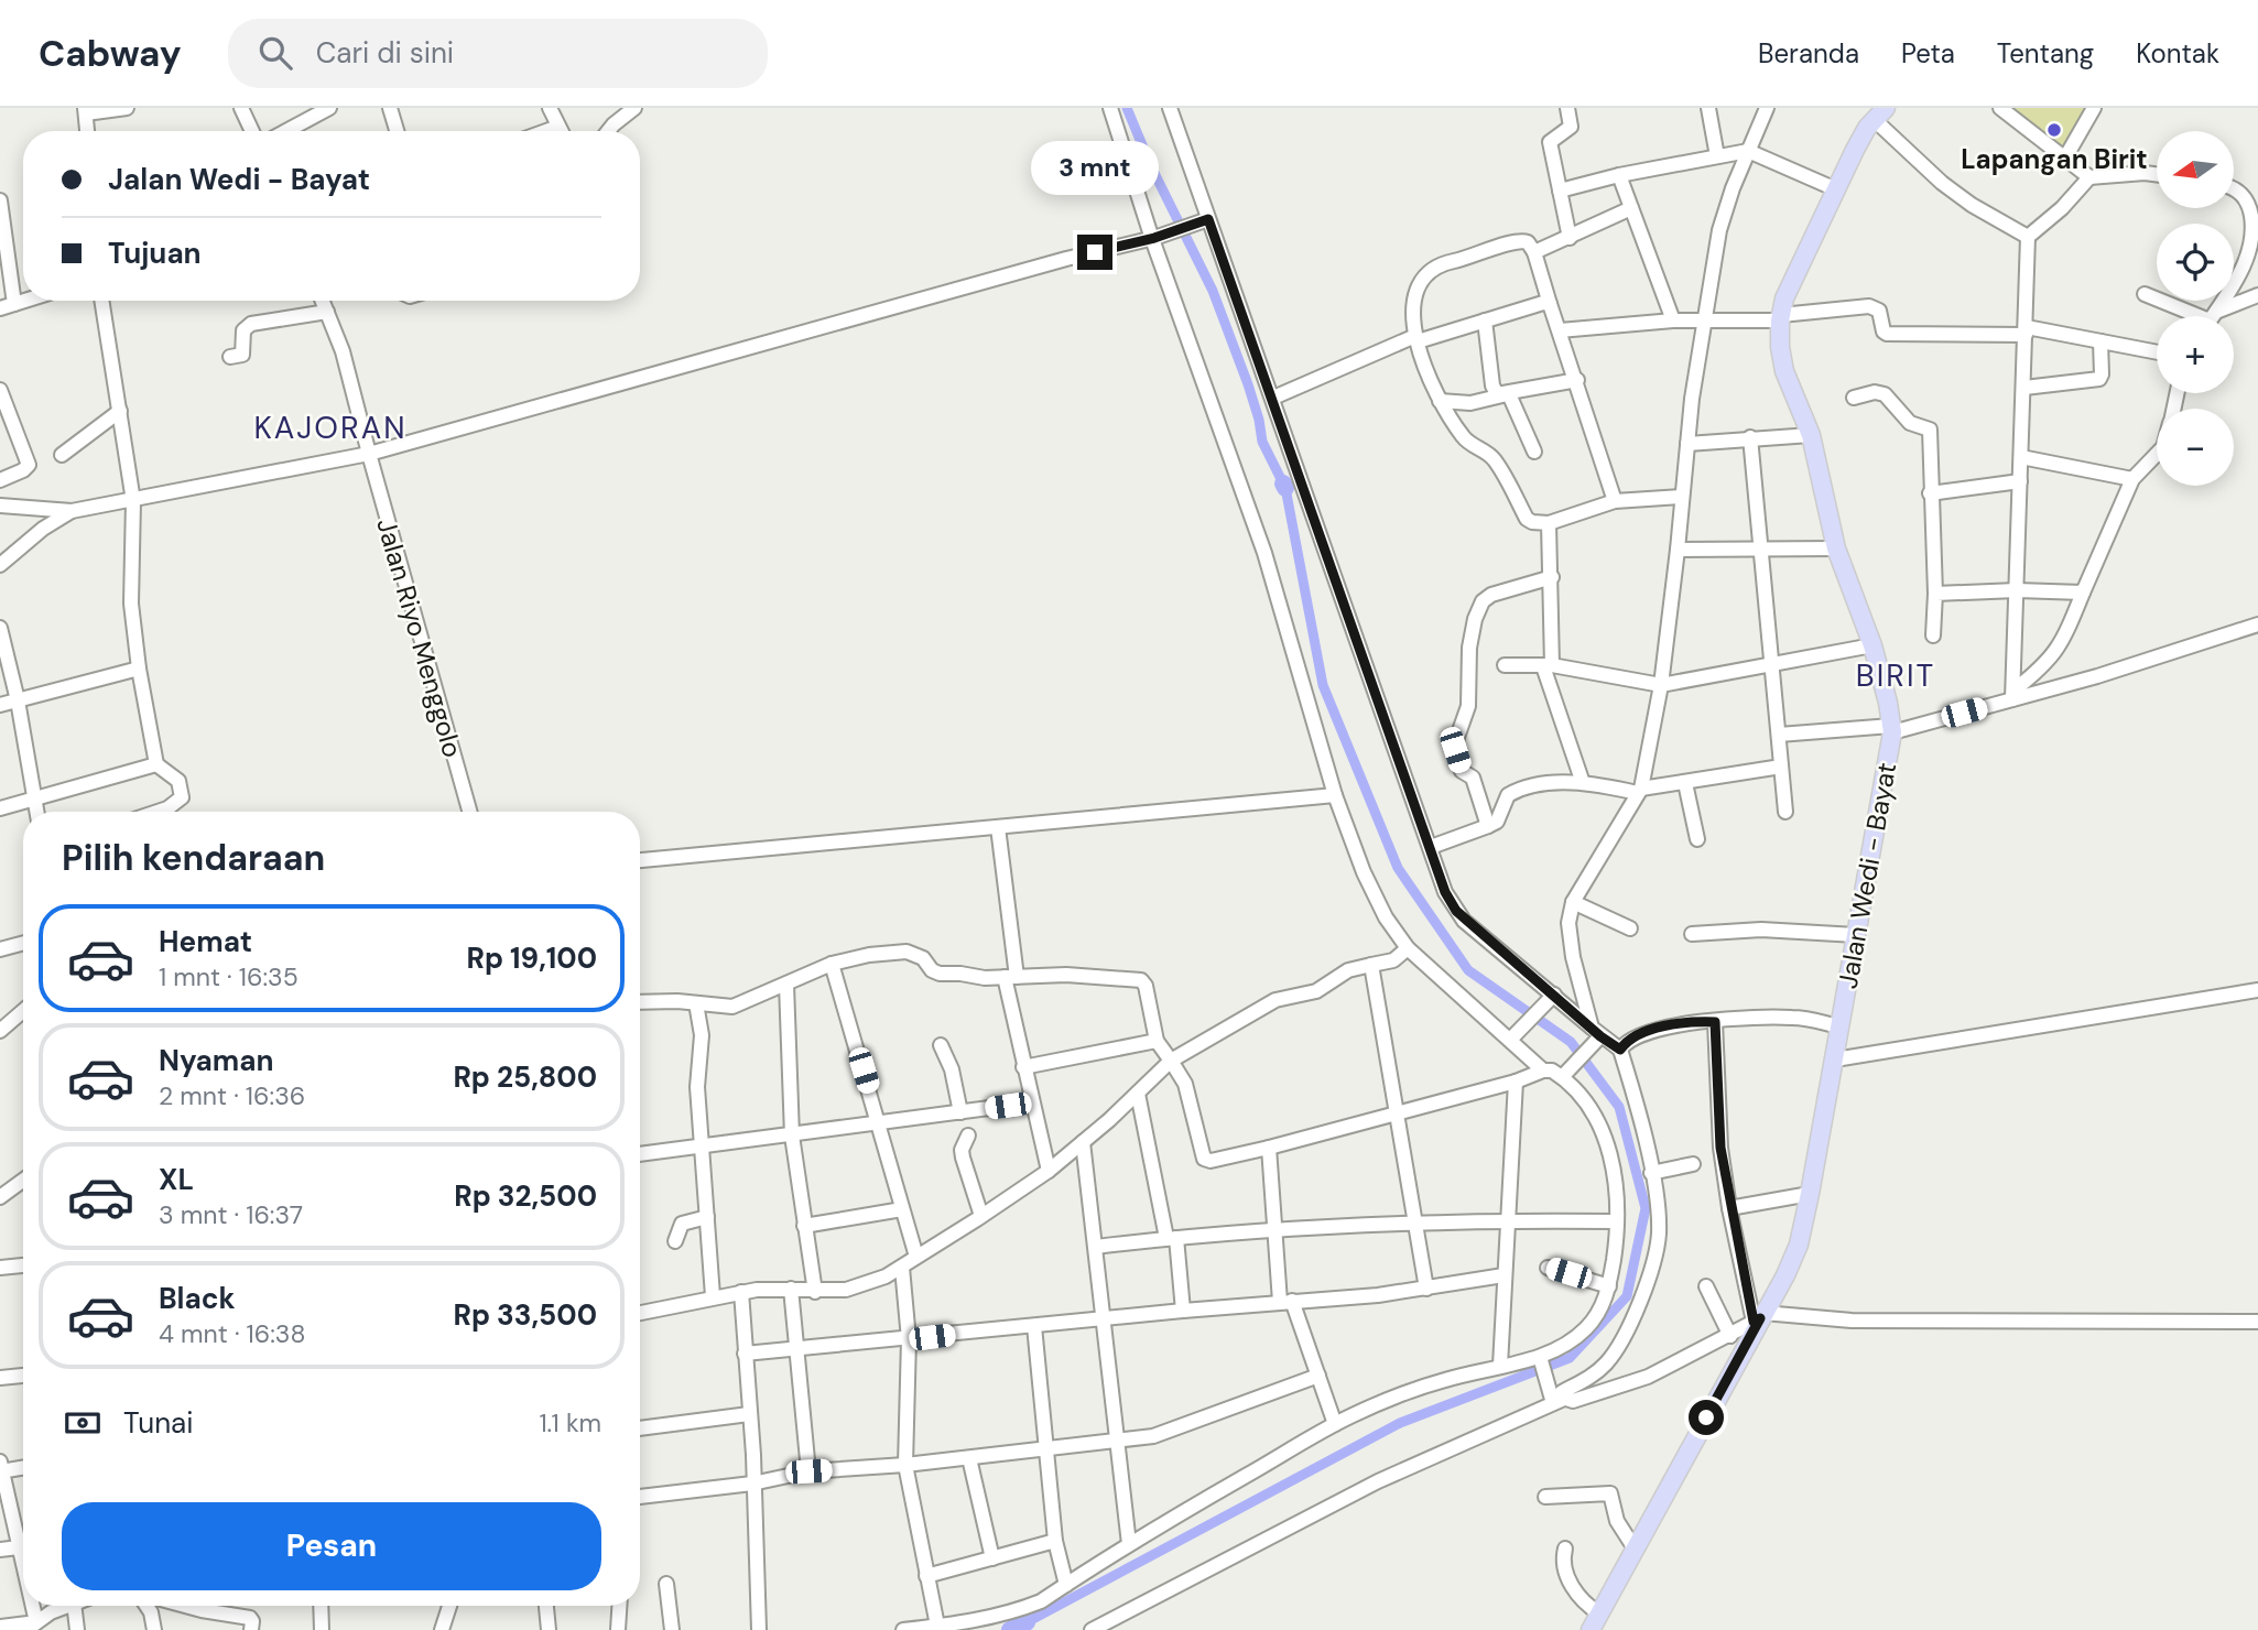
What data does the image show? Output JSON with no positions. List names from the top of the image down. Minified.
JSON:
{"streets":{"main road":["Jalan Wedi - Bayat"],"street":["Jalan Riyo Menggolo"]},"districts":["KAJORAN","BIRIT"],"places":["Lapangan Birit"],"north":"left","page":{"header":"Cabway","search":"Cari di sini","nav":["Beranda","Peta","Tentang","Kontak"],"map_buttons":["+","−"],"banner":["Jalan Wedi - Bayat","Tujuan"],"bubble":"3 mnt","heading":"Pilih kendaraan","list":[{"name":"Hemat","note":"1 mnt · 16:35","value":"Rp 19,100"},{"name":"Nyaman","note":"2 mnt · 16:36","value":"Rp 25,800"},{"name":"XL","note":"3 mnt · 16:37","value":"Rp 32,500"},{"name":"Black","note":"4 mnt · 16:38","value":"Rp 33,500"}],"pay":["Tunai","1.1 km"],"buttons":"Pesan"}}
